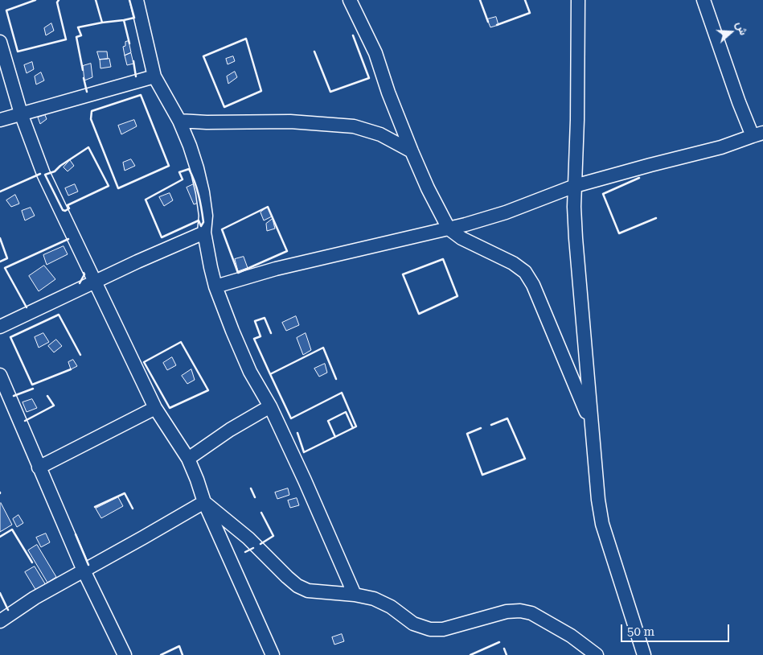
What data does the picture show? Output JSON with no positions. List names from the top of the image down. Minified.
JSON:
{"scale_bar":"50 m","north":"right"}
